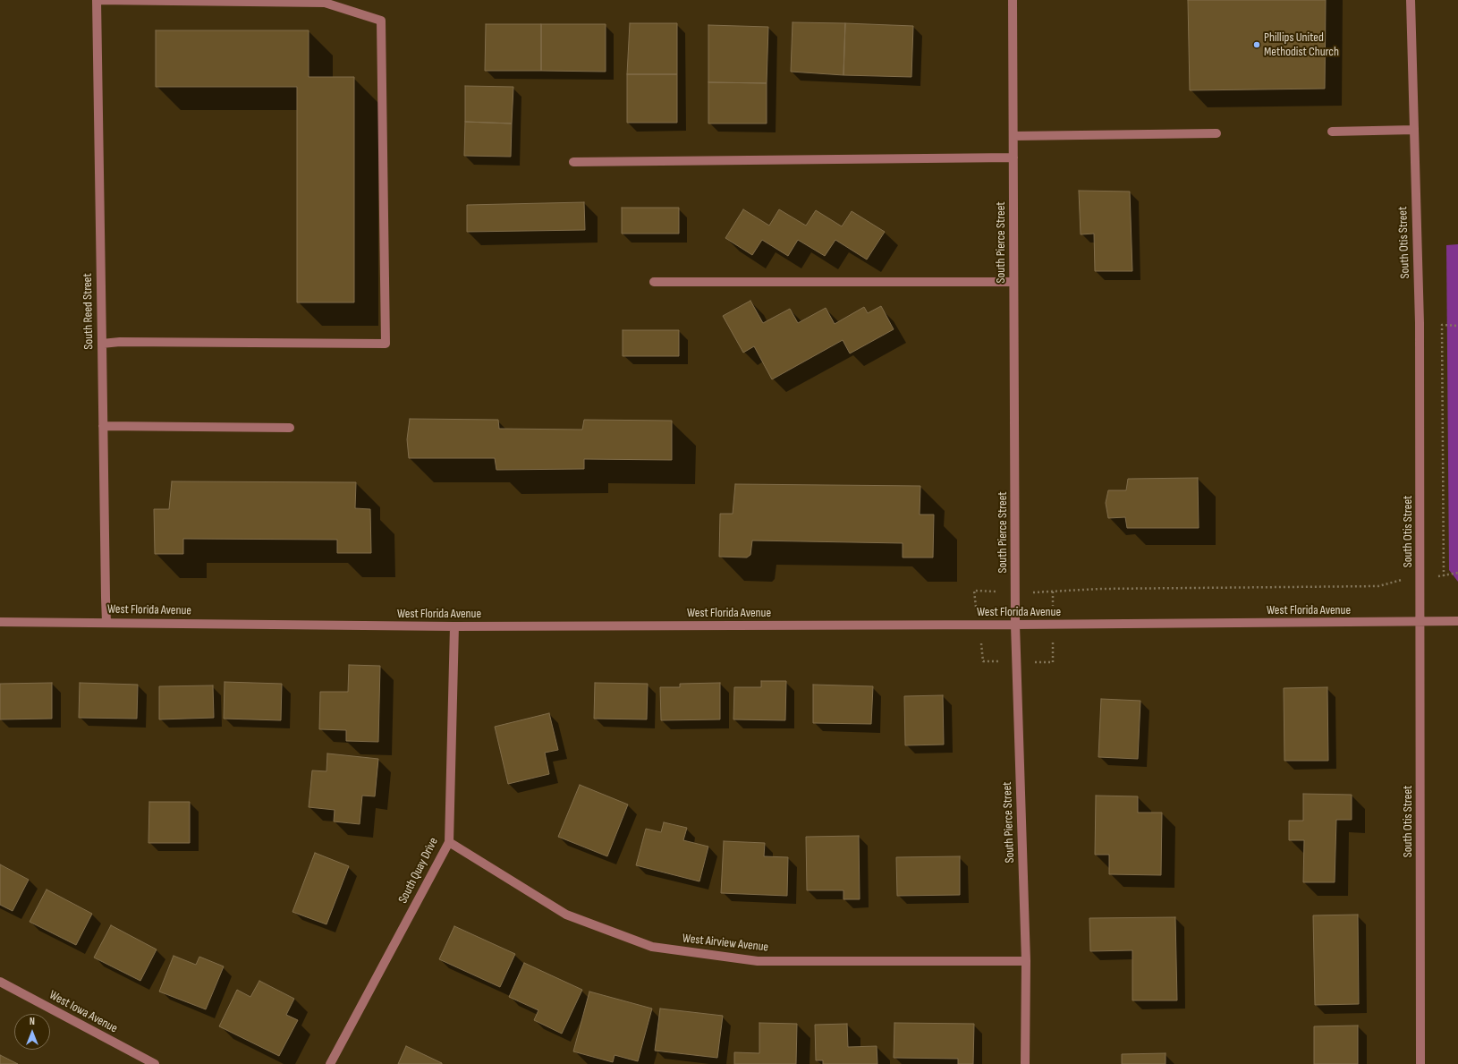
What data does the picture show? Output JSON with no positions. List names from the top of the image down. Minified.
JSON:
{"streets":{"street":["South Pierce Street","South Otis Street","South Reed Street","West Florida Avenue","South Quay Drive","West Airview Avenue","West Iowa Avenue"]},"crossings":[["South Pierce Street","West Florida Avenue"],["South Pierce Street","West Airview Avenue"],["South Otis Street","West Florida Avenue"],["South Reed Street","West Florida Avenue"],["West Florida Avenue","South Quay Drive"],["South Quay Drive","West Airview Avenue"]],"places":["Phillips United Methodist Church"],"north":"top"}
